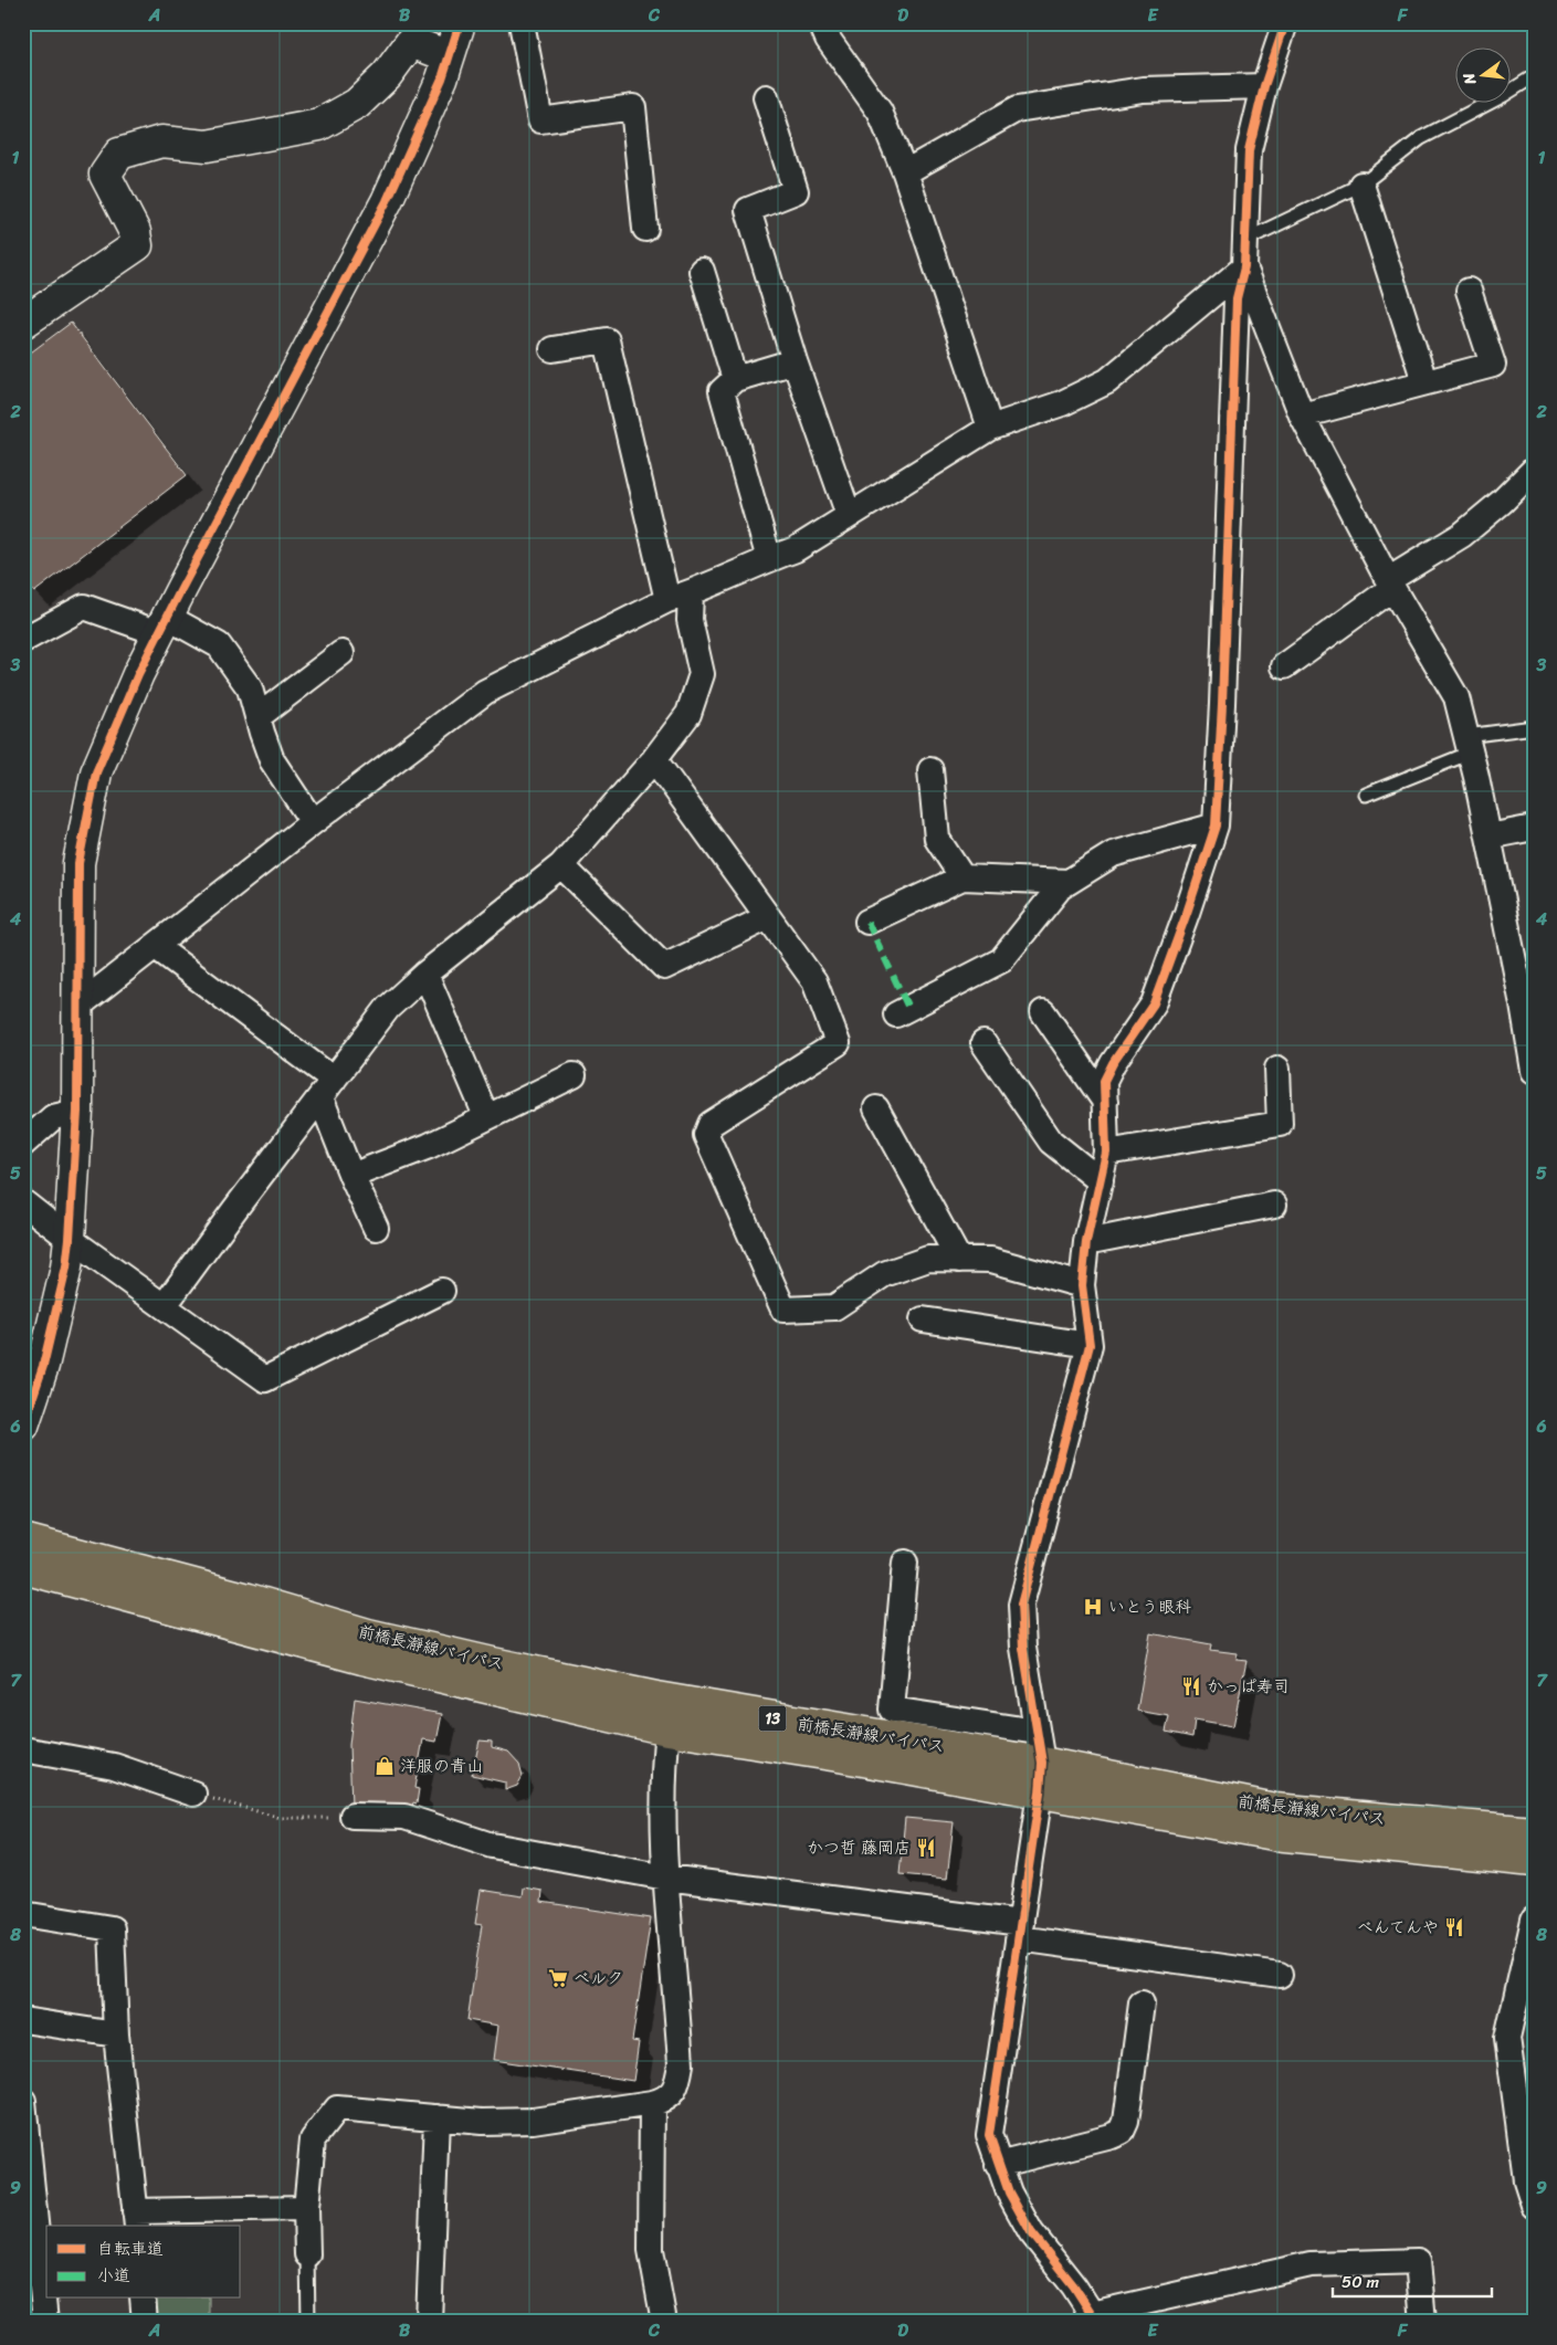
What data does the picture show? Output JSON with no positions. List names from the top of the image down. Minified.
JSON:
{"streets":{"main road":["前橋長瀞線バイパス","13"]},"places":{"hospital":["いとう眼科"],"restaurant":["かっぱ寿司","かつ哲 藤岡店","べんてんや"],"shop":["洋服の青山"],"supermarket":["ベルク"]},"legend":["自転車道","小道"],"scale_bar":"50 m","north":"left","grid":{"columns":["A","B","C","D","E","F"],"rows":["1","2","3","4","5","6","7","8","9"]}}
